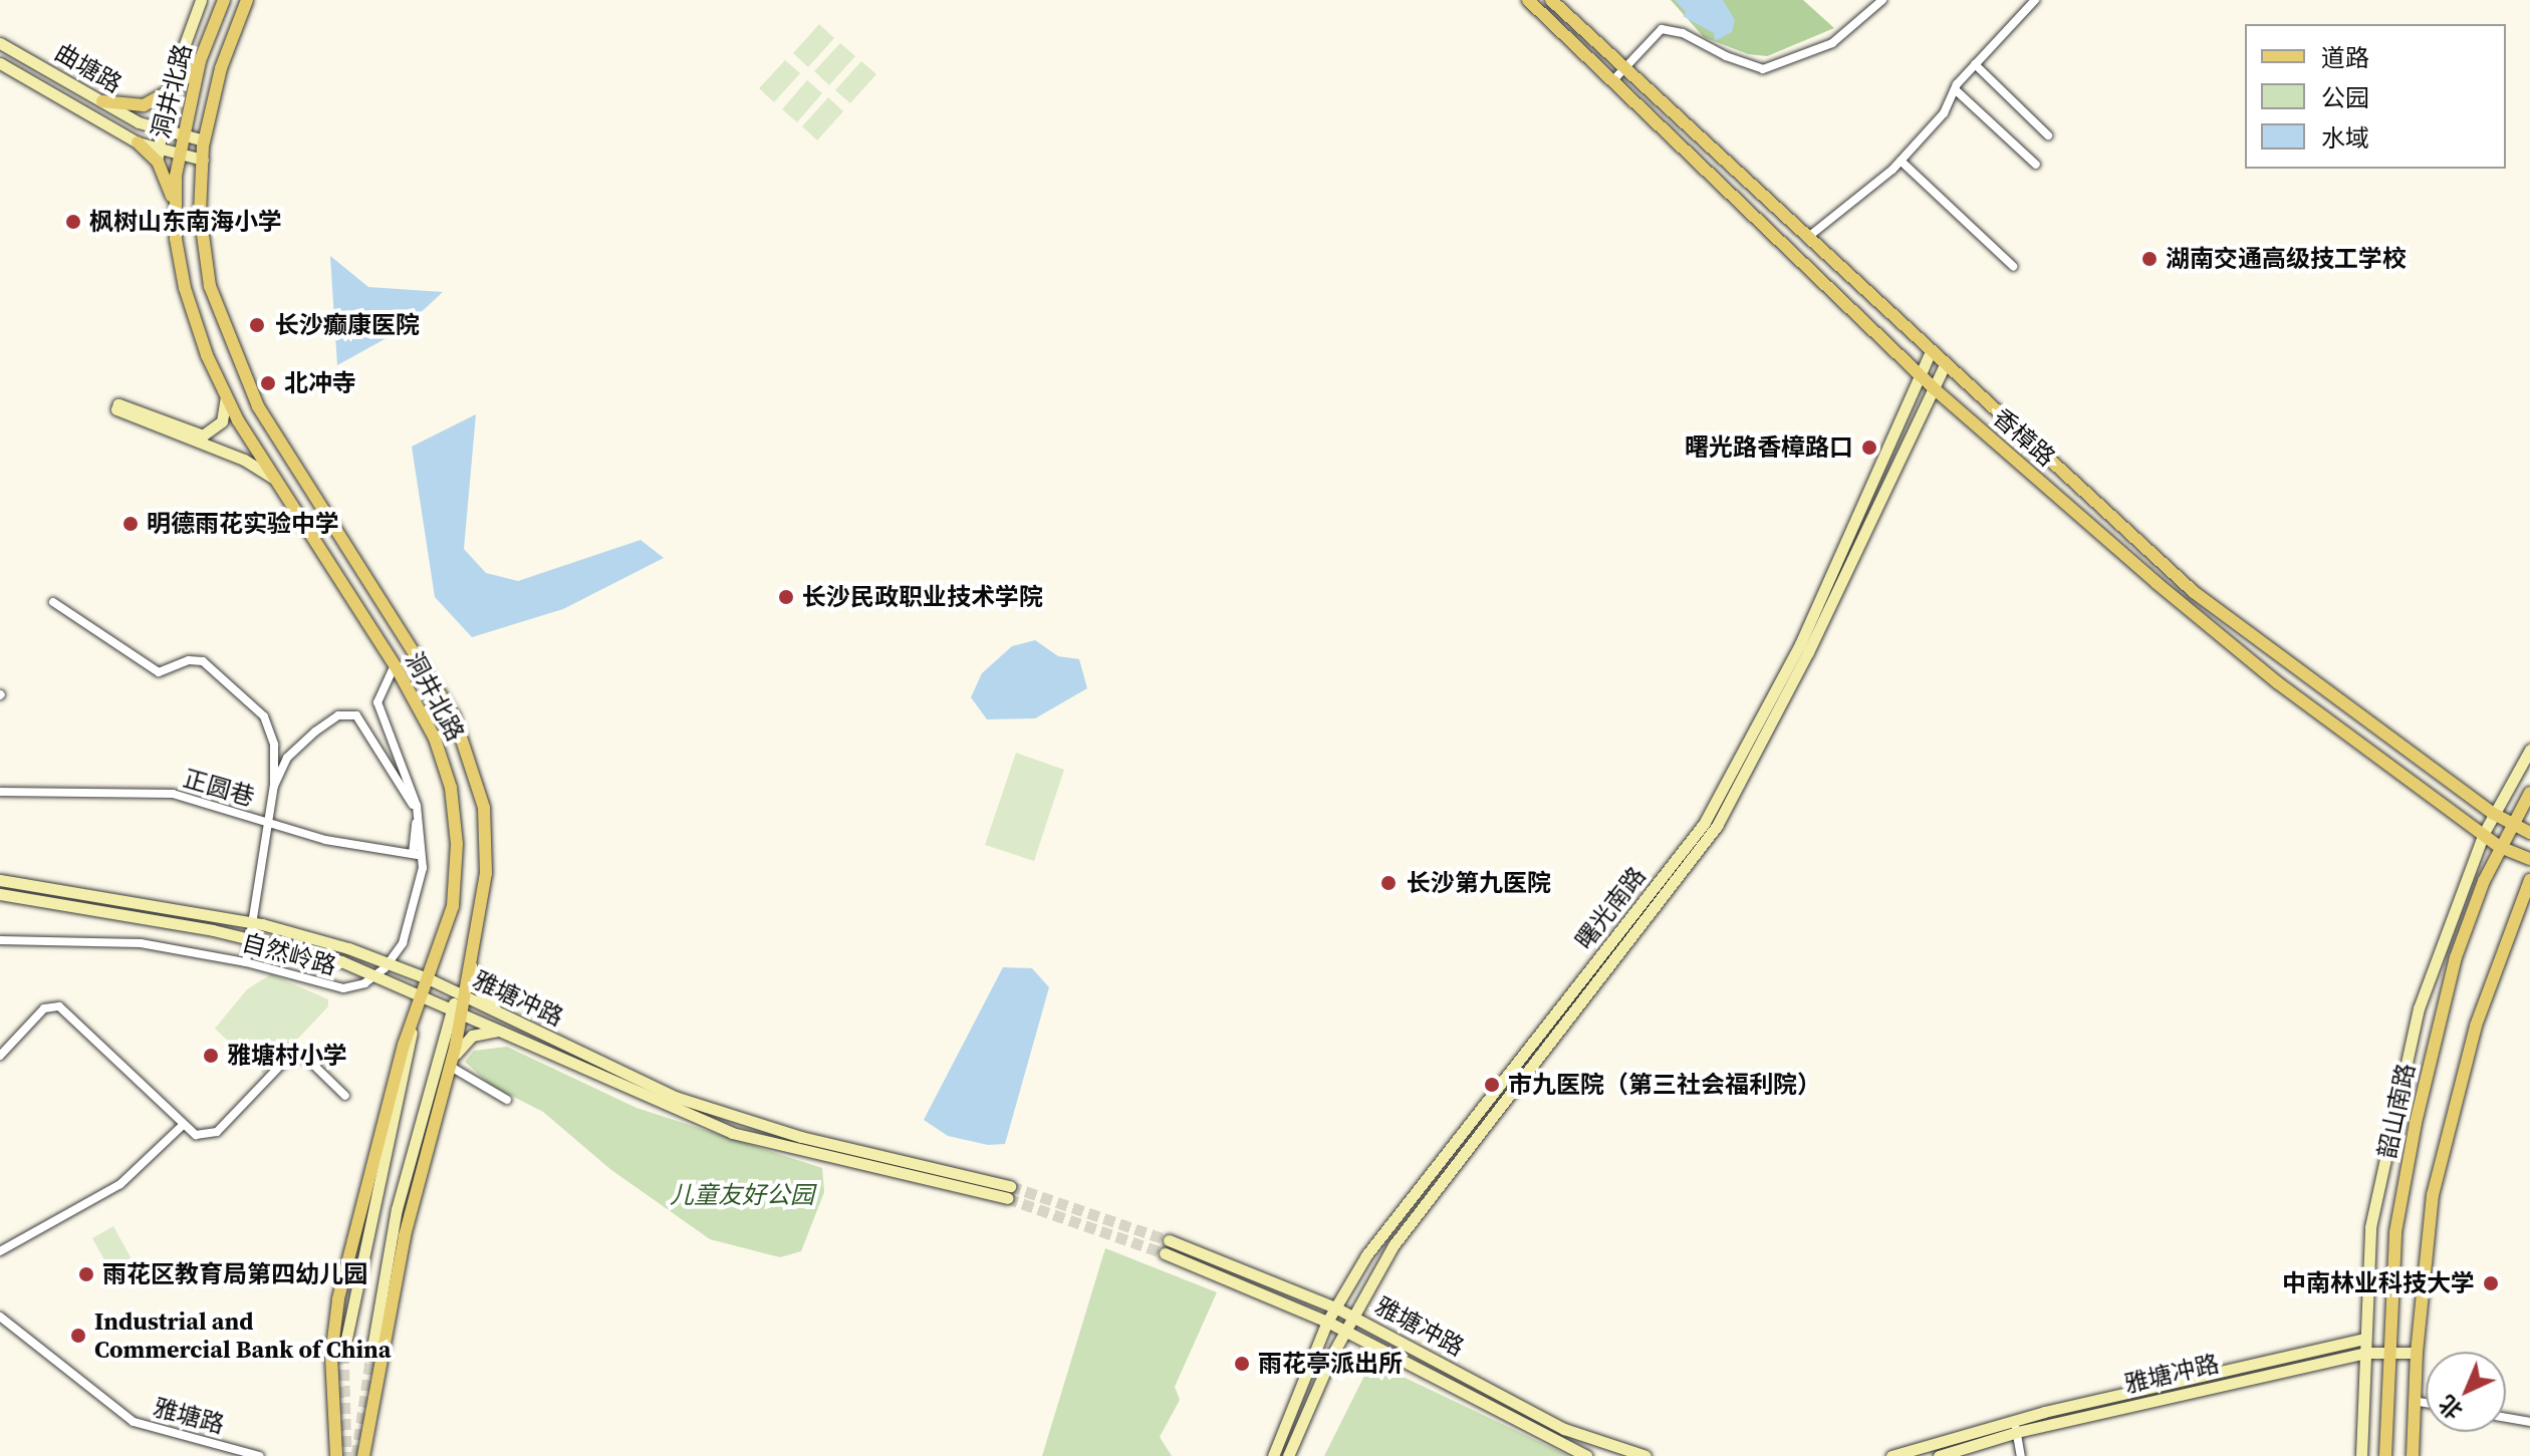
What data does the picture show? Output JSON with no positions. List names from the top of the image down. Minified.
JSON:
{"streets":{"main road":["洞井北路","香樟路","韶山南路"],"street":["曲塘路","正圆巷","曙光南路","自然岭路","雅塘冲路","雅塘路"]},"crossings":[["曲塘路","洞井北路"],["洞井北路","自然岭路"],["洞井北路","雅塘冲路"],["香樟路","曙光南路"],["香樟路","韶山南路"],["正圆巷","自然岭路"],["曙光南路","雅塘冲路"],["自然岭路","雅塘冲路"],["雅塘冲路","韶山南路"]],"parks":["儿童友好公园"],"places":["枫树山东南海小学","湖南交通高级技工学校","长沙癫康医院","北冲寺","曙光路香樟路口","明德雨花实验中学","长沙民政职业技术学院","长沙第九医院","雅塘村小学","市九医院（第三社会福利院）","雨花区教育局第四幼儿园","中南林业科技大学","Industrial and Commercial Bank of China","雨花亭派出所"],"legend":["道路","公园","水域"],"north":"bottom left"}
